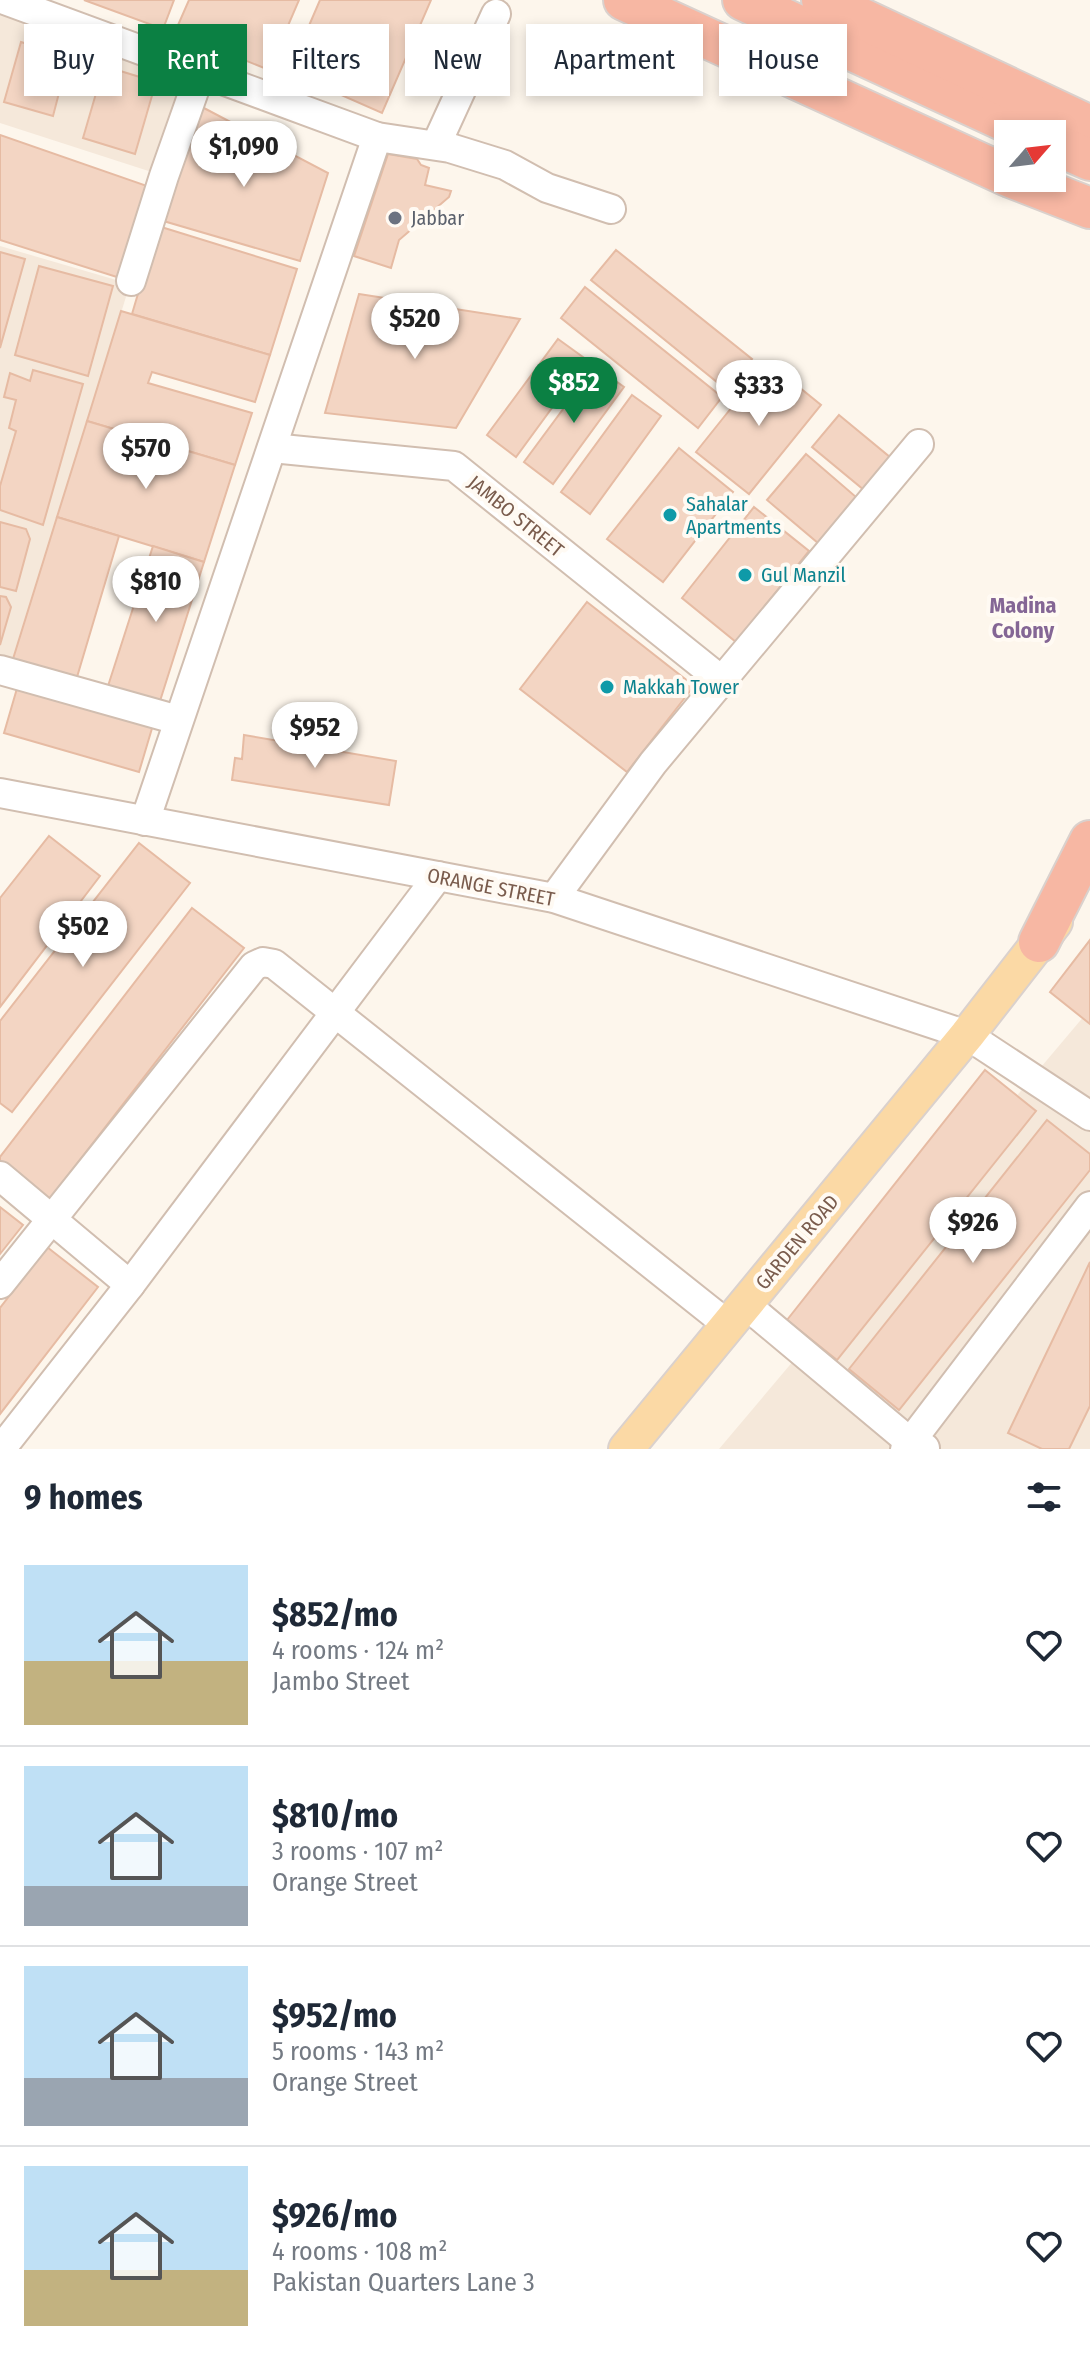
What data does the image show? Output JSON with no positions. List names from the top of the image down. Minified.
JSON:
{"streets":{"main road":["GARDEN ROAD"],"street":["JAMBO STREET","ORANGE STREET"]},"crossings":[["ORANGE STREET","GARDEN ROAD"]],"districts":["Madina Colony"],"places":["Jabbar","Sahalar Apartments","Gul Manzil","Makkah Tower"],"north":"top right","page":{"chip":["Buy","Rent","Filters","New","Apartment","House"],"price":["$1,090","$520","$852","$333","$570","$810","$952","$502","$926"],"heading":"9 homes","list":[{"name":"$852/mo","note":"4 rooms · 124 m² · Jambo Street"},{"name":"$810/mo","note":"3 rooms · 107 m² · Orange Street"},{"name":"$952/mo","note":"5 rooms · 143 m² · Orange Street"},{"name":"$926/mo","note":"4 rooms · 108 m² · Pakistan Quarters Lane 3"}]}}
